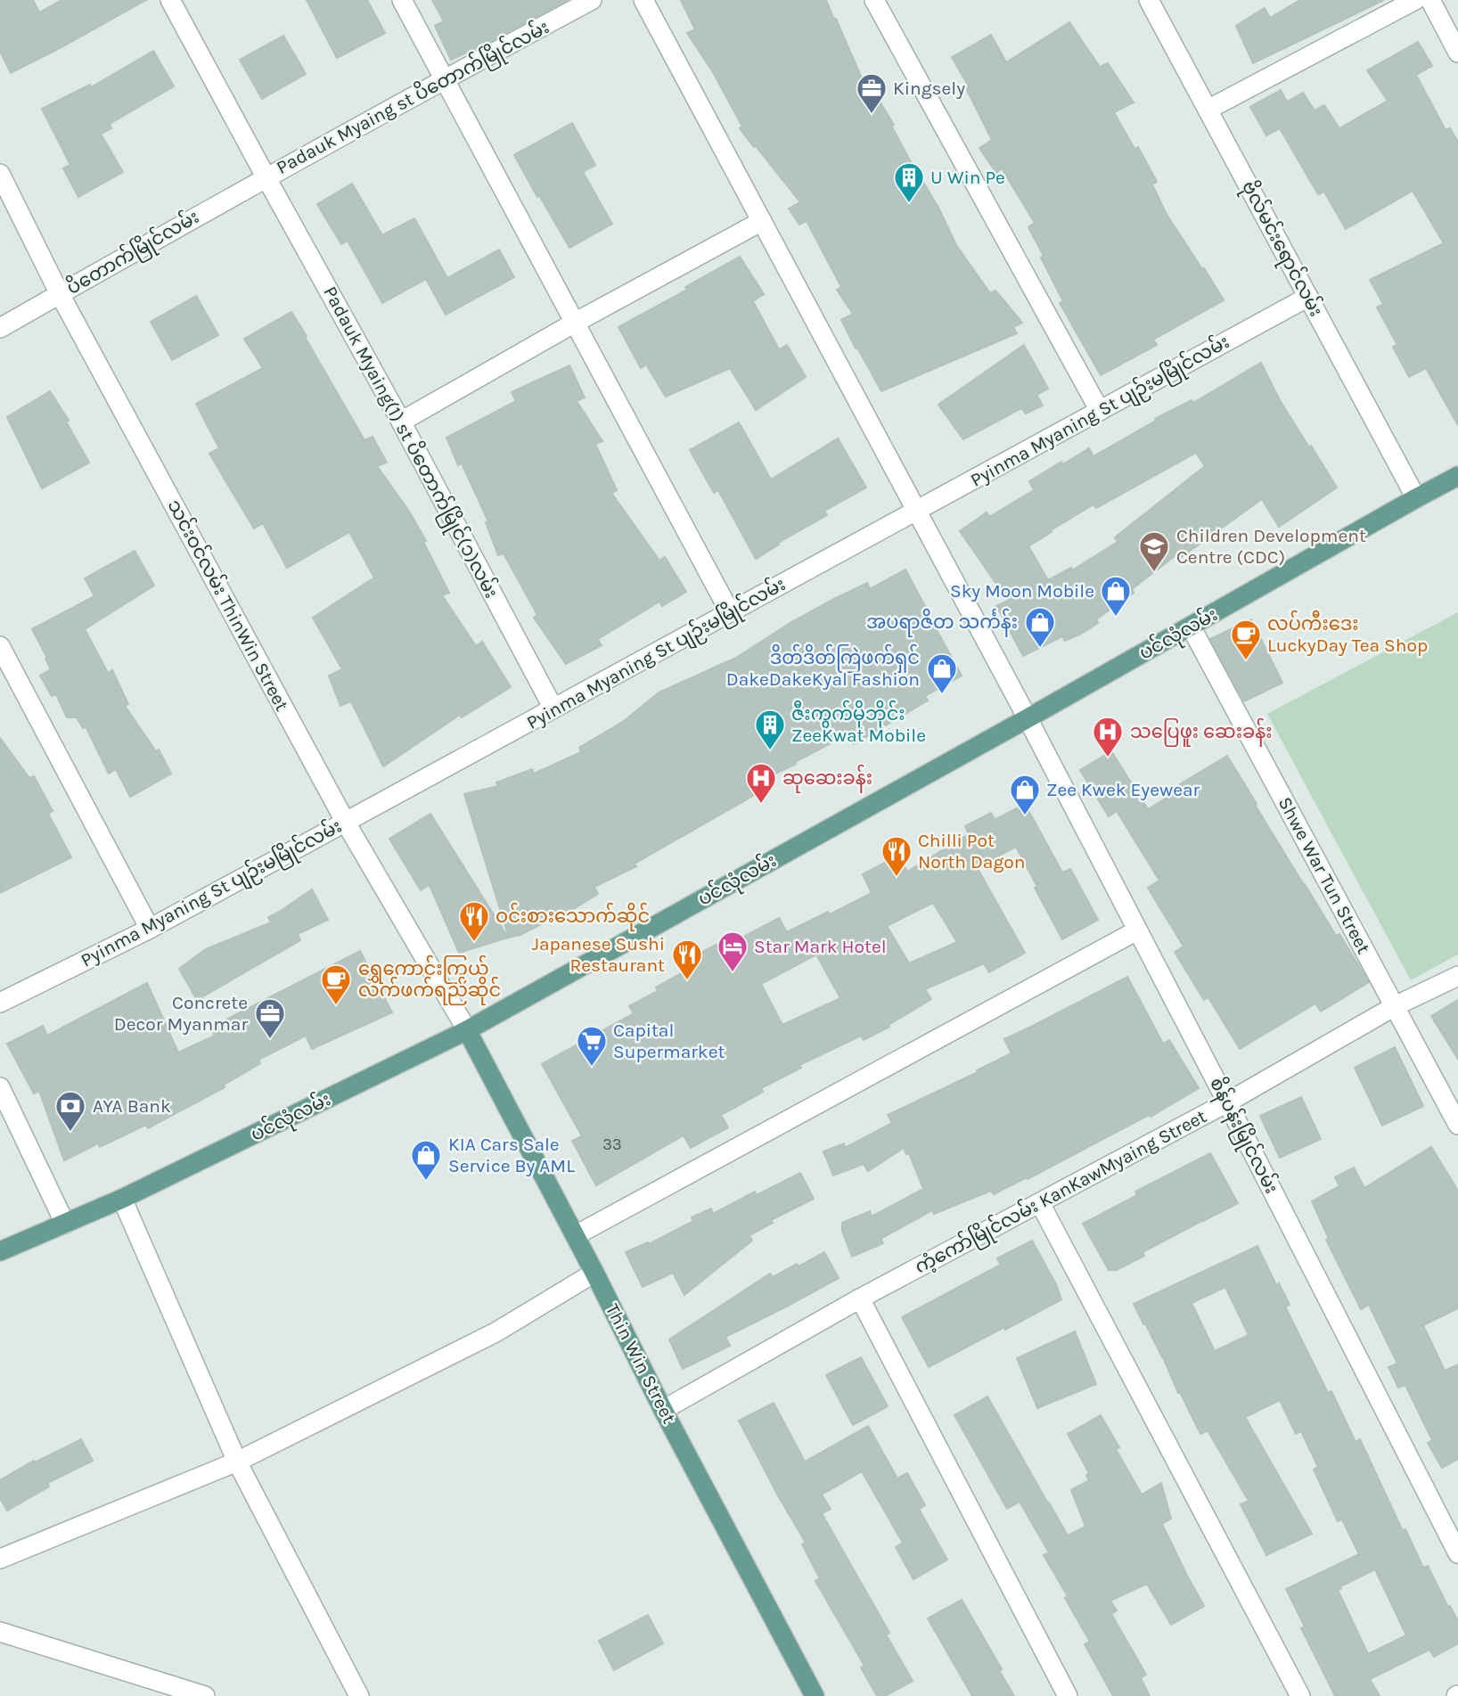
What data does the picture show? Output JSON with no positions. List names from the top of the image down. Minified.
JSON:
{"streets":{"main road":["ပင်လုံလမ်း","Thin Win Street"],"street":["Padauk Myaing st ပိတောက်မြိုင်လမ်း","ဗိုလ်မင်းရောင်လမ်း","ပိတောက်မြိုင်လမ်း","Pyinma Myaning St ပျဉ်းမမြိုင်လမ်း","Padauk Myaing(1) st ပိတောက်မြိုင်(၁)လမ်း","သင်းဝင်လမ်း ThinWin Street","Shwe War Tun Street","စိန်ပန်းမြိုင်လမ်း","ကံ့ကော်မြိုင်လမ်း KanKawMyaing Street"]},"crossings":[["Padauk Myaing st ပိတောက်မြိုင်လမ်း","ပိတောက်မြိုင်လမ်း"],["Padauk Myaing st ပိတောက်မြိုင်လမ်း","Padauk Myaing(1) st ပိတောက်မြိုင်(၁)လမ်း"],["ဗိုလ်မင်းရောင်လမ်း","Pyinma Myaning St ပျဉ်းမမြိုင်လမ်း"],["ဗိုလ်မင်းရောင်လမ်း","ပင်လုံလမ်း"],["ပိတောက်မြိုင်လမ်း","Padauk Myaing(1) st ပိတောက်မြိုင်(၁)လမ်း"],["ပိတောက်မြိုင်လမ်း","သင်းဝင်လမ်း ThinWin Street"],["Pyinma Myaning St ပျဉ်းမမြိုင်လမ်း","Padauk Myaing(1) st ပိတောက်မြိုင်(၁)လမ်း"],["Pyinma Myaning St ပျဉ်းမမြိုင်လမ်း","သင်းဝင်လမ်း ThinWin Street"],["Pyinma Myaning St ပျဉ်းမမြိုင်လမ်း","စိန်ပန်းမြိုင်လမ်း"],["သင်းဝင်လမ်း ThinWin Street","ပင်လုံလမ်း"],["သင်းဝင်လမ်း ThinWin Street","Thin Win Street"],["ပင်လုံလမ်း","Shwe War Tun Street"],["ပင်လုံလမ်း","စိန်ပန်းမြိုင်လမ်း"],["ပင်လုံလမ်း","Thin Win Street"],["Shwe War Tun Street","ကံ့ကော်မြိုင်လမ်း KanKawMyaing Street"],["စိန်ပန်းမြိုင်လမ်း","ကံ့ကော်မြိုင်လမ်း KanKawMyaing Street"],["ကံ့ကော်မြိုင်လမ်း KanKawMyaing Street","Thin Win Street"]],"places":{"office":["Kingsely","Concrete Decor Myanmar"],"building":["U Win Pe","ဇီးကွက်မိုဘိုင်း ZeeKwat Mobile"],"school or university":["Children Development Centre (CDC)"],"shop":["Sky Moon Mobile","အပရာဇိတ သင်္ကန်း","ဒိတ်ဒိတ်ကြဲဖက်ရှင် DakeDakeKyal Fashion","Zee Kwek Eyewear","KIA Cars Sale Service By AML"],"cafe":["လပ်ကီးဒေး LuckyDay Tea Shop","ရွှေကောင်းကြွယ် လက်ဖက်ရည်ဆိုင်"],"hospital":["သပြေဖူး ဆေးခန်း","ဆုဆေးခန်း"],"restaurant":["Chilli Pot North Dagon","ဝင်းစားသောက်ဆိုင်","Japanese Sushi Restaurant"],"hotel":["Star Mark Hotel"],"supermarket":["Capital Supermarket"],"bank":["AYA Bank"]},"house_numbers":["33"]}
